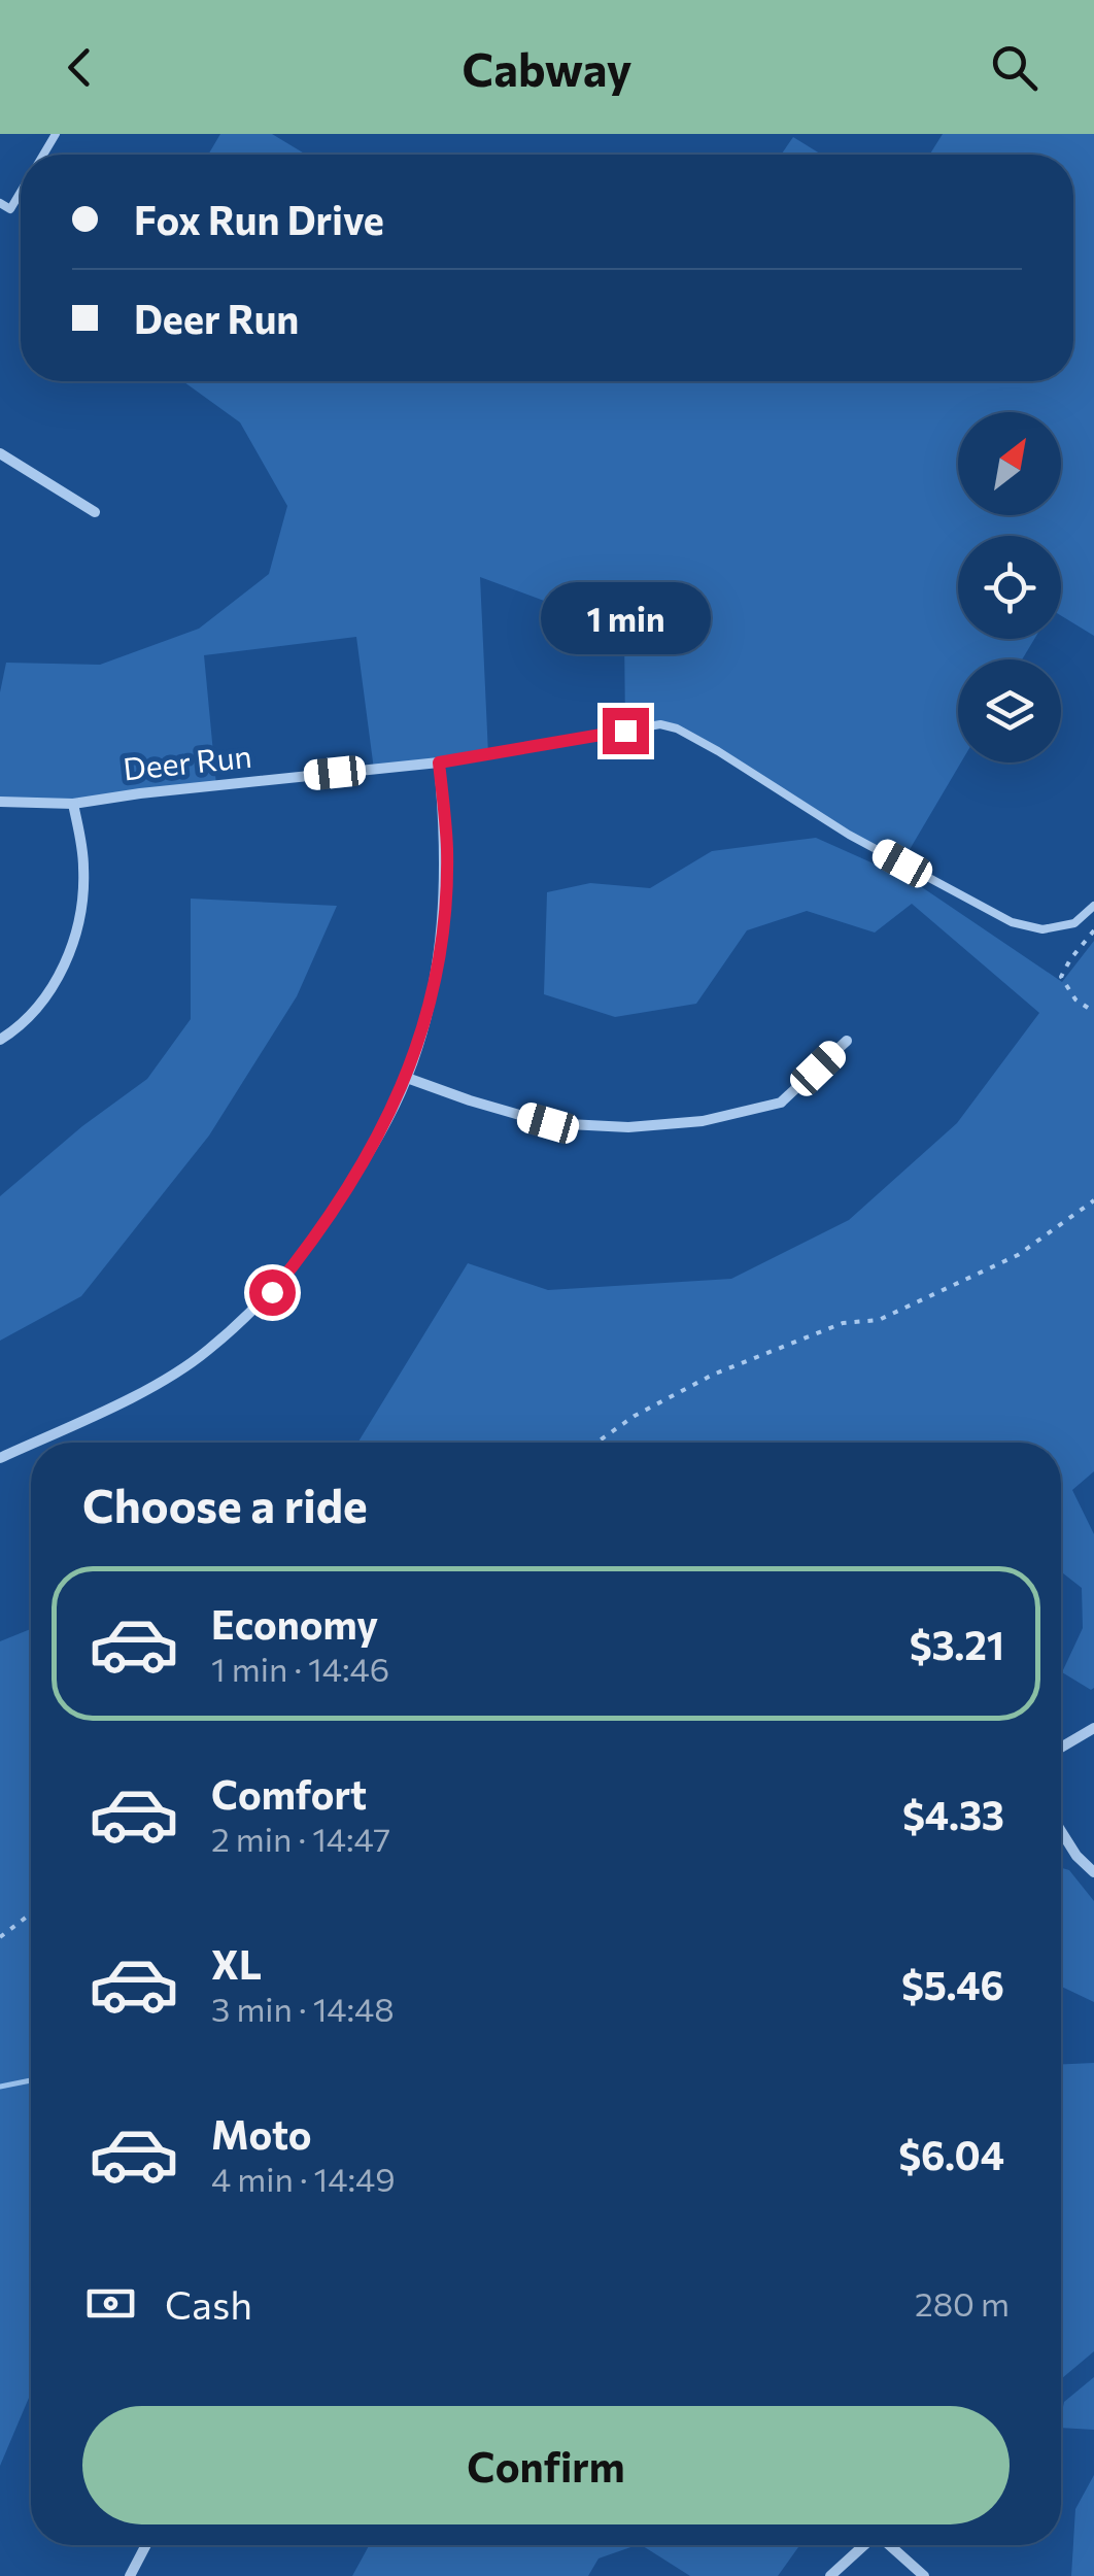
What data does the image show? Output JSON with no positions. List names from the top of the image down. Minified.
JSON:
{"streets":{"street":["Deer Run"]},"north":"top right","page":{"header":"Cabway","banner":["Fox Run Drive","Deer Run"],"bubble":"1 min","heading":"Choose a ride","list":[{"name":"Economy","note":"1 min · 14:46","value":"$3.21"},{"name":"Comfort","note":"2 min · 14:47","value":"$4.33"},{"name":"XL","note":"3 min · 14:48","value":"$5.46"},{"name":"Moto","note":"4 min · 14:49","value":"$6.04"}],"pay":["Cash","280 m"],"buttons":"Confirm"}}
